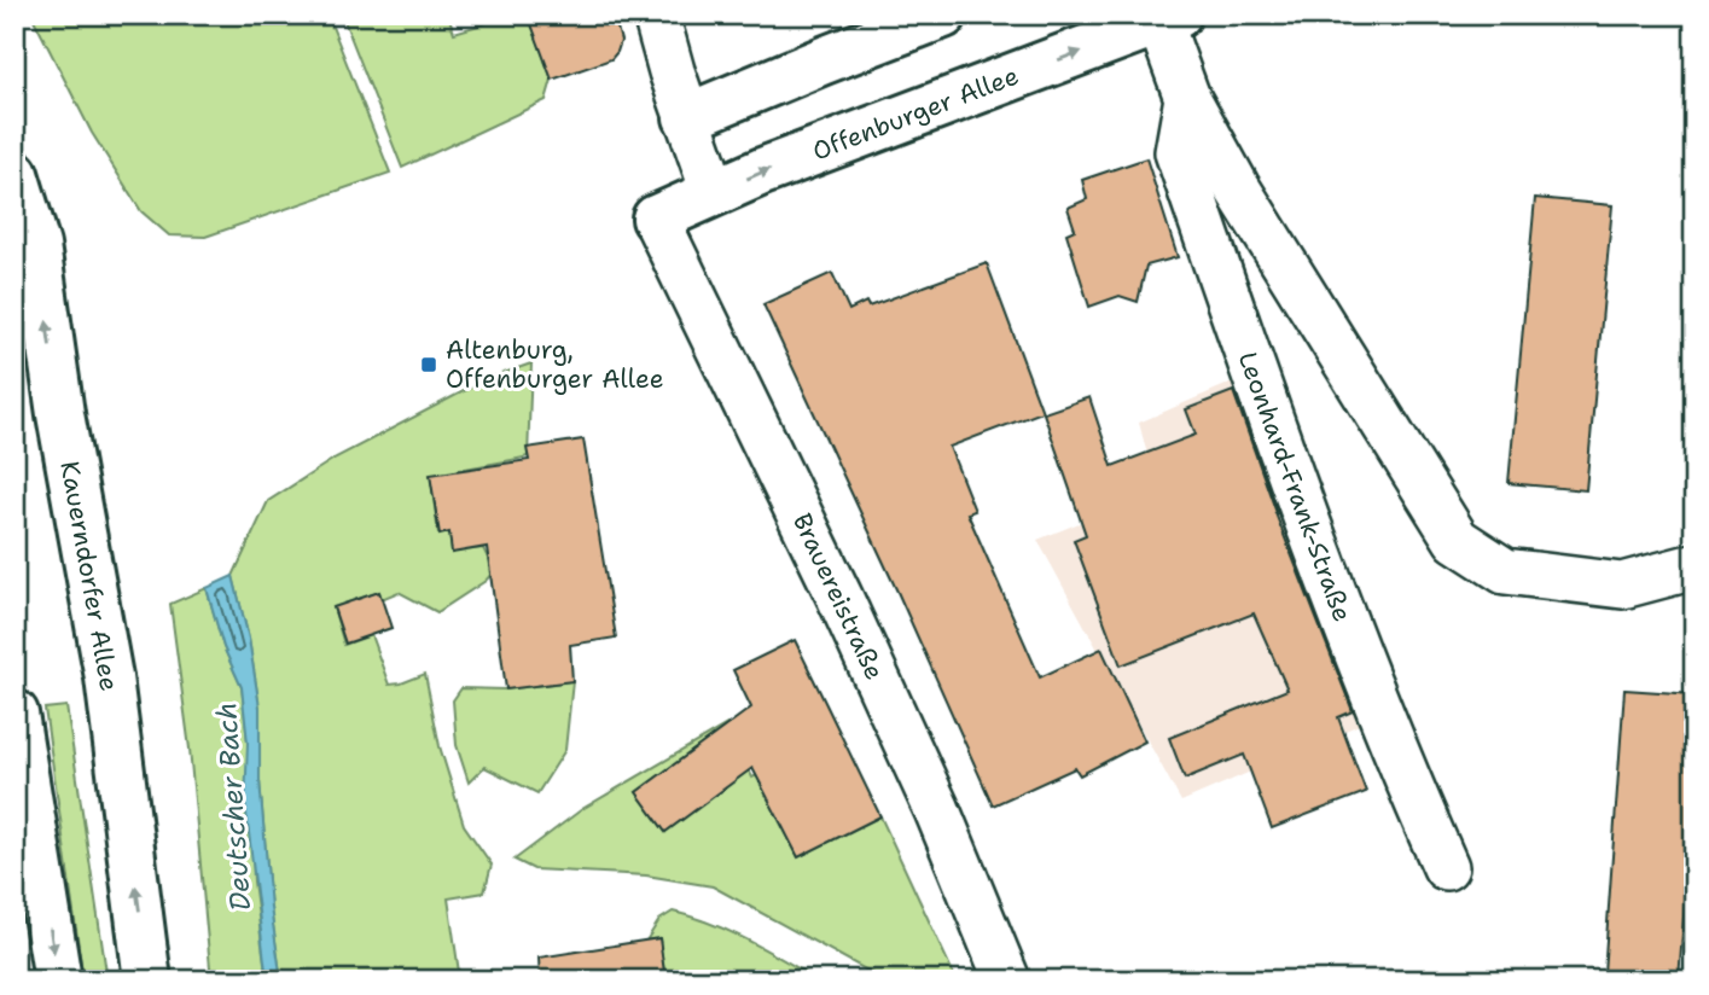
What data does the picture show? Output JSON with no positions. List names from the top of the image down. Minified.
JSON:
{"streets":{"main road":["Offenburger Allee","Kauerndorfer Allee"],"street":["Leonhard-Frank-Straße","Brauereistraße"]},"crossings":[["Offenburger Allee","Brauereistraße"]],"water":["Deutscher Bach"],"places":{"transit":["Altenburg, Offenburger Allee"]}}
